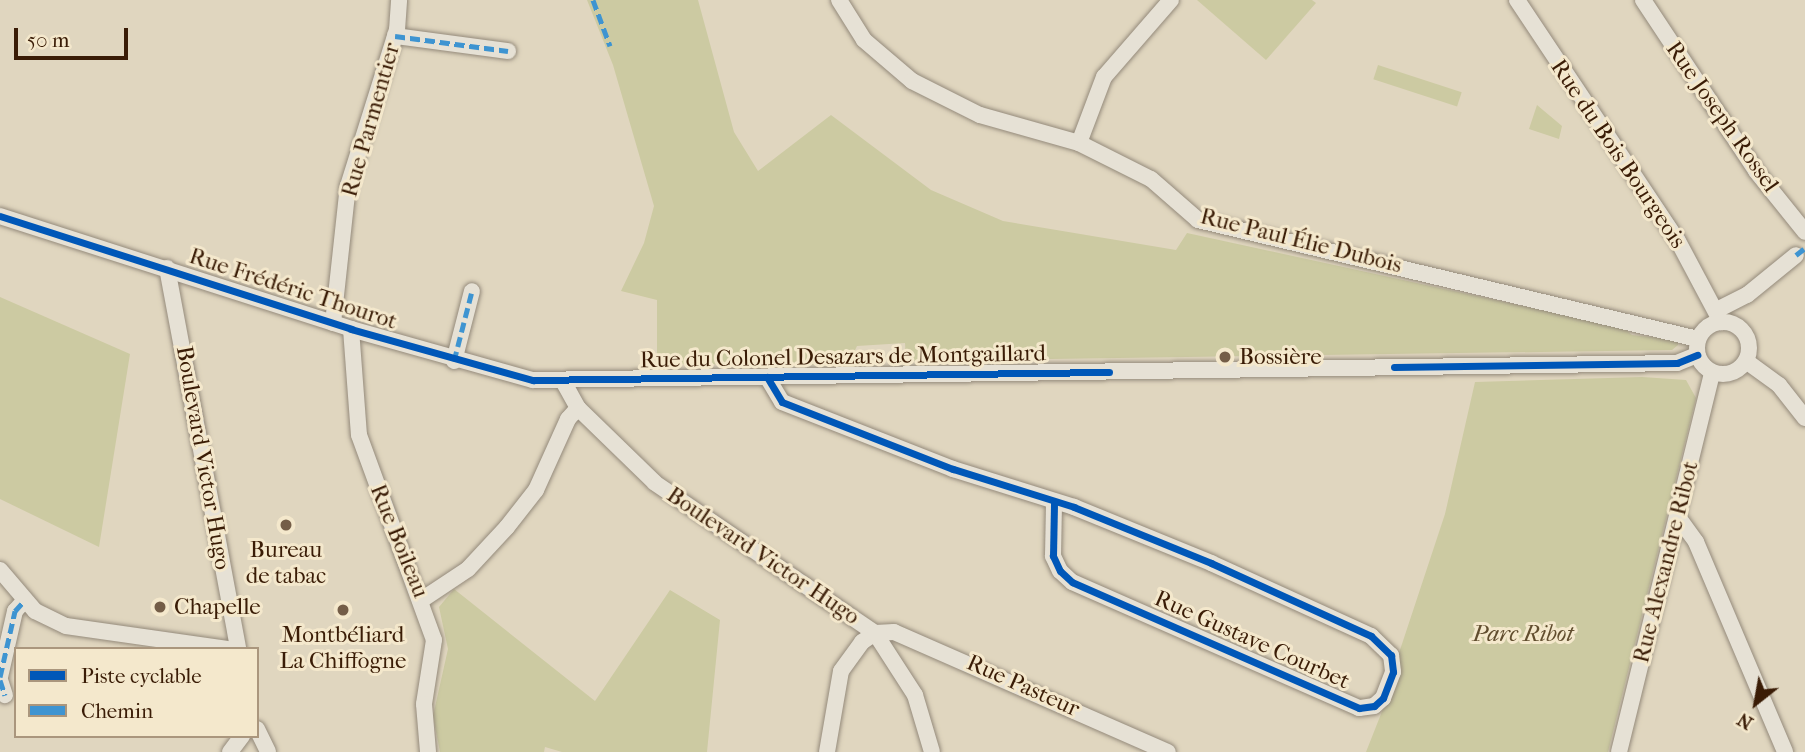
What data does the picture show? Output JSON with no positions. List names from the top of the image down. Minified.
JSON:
{"streets":{"street":["Rue Joseph Rossel","Rue Parmentier","Rue du Bois Bourgeois","Rue Paul Élie Dubois","Rue Frédéric Thourot","Rue du Colonel Desazars de Montgaillard","Boulevard Victor Hugo","Rue Boileau","Rue Alexandre Ribot","Rue Gustave Courbet","Rue Pasteur"]},"crossings":[["Rue Parmentier","Rue Frédéric Thourot"],["Rue du Bois Bourgeois","Rue Paul Élie Dubois"],["Rue du Bois Bourgeois","Rue du Colonel Desazars de Montgaillard"],["Rue du Bois Bourgeois","Rue Alexandre Ribot"],["Rue Paul Élie Dubois","Rue du Colonel Desazars de Montgaillard"],["Rue Paul Élie Dubois","Rue Alexandre Ribot"],["Rue Frédéric Thourot","Rue du Colonel Desazars de Montgaillard"],["Rue Frédéric Thourot","Boulevard Victor Hugo"],["Rue Frédéric Thourot","Rue Boileau"],["Rue du Colonel Desazars de Montgaillard","Boulevard Victor Hugo"],["Rue du Colonel Desazars de Montgaillard","Rue Alexandre Ribot"],["Rue du Colonel Desazars de Montgaillard","Rue Gustave Courbet"],["Boulevard Victor Hugo","Rue Pasteur"]],"parks":["Parc Ribot"],"places":["Bossière","Bureau de tabac","Chapelle","Montbéliard La Chiffogne"],"legend":["Piste cyclable","Chemin"],"scale_bar":"50 m","north":"bottom left"}
